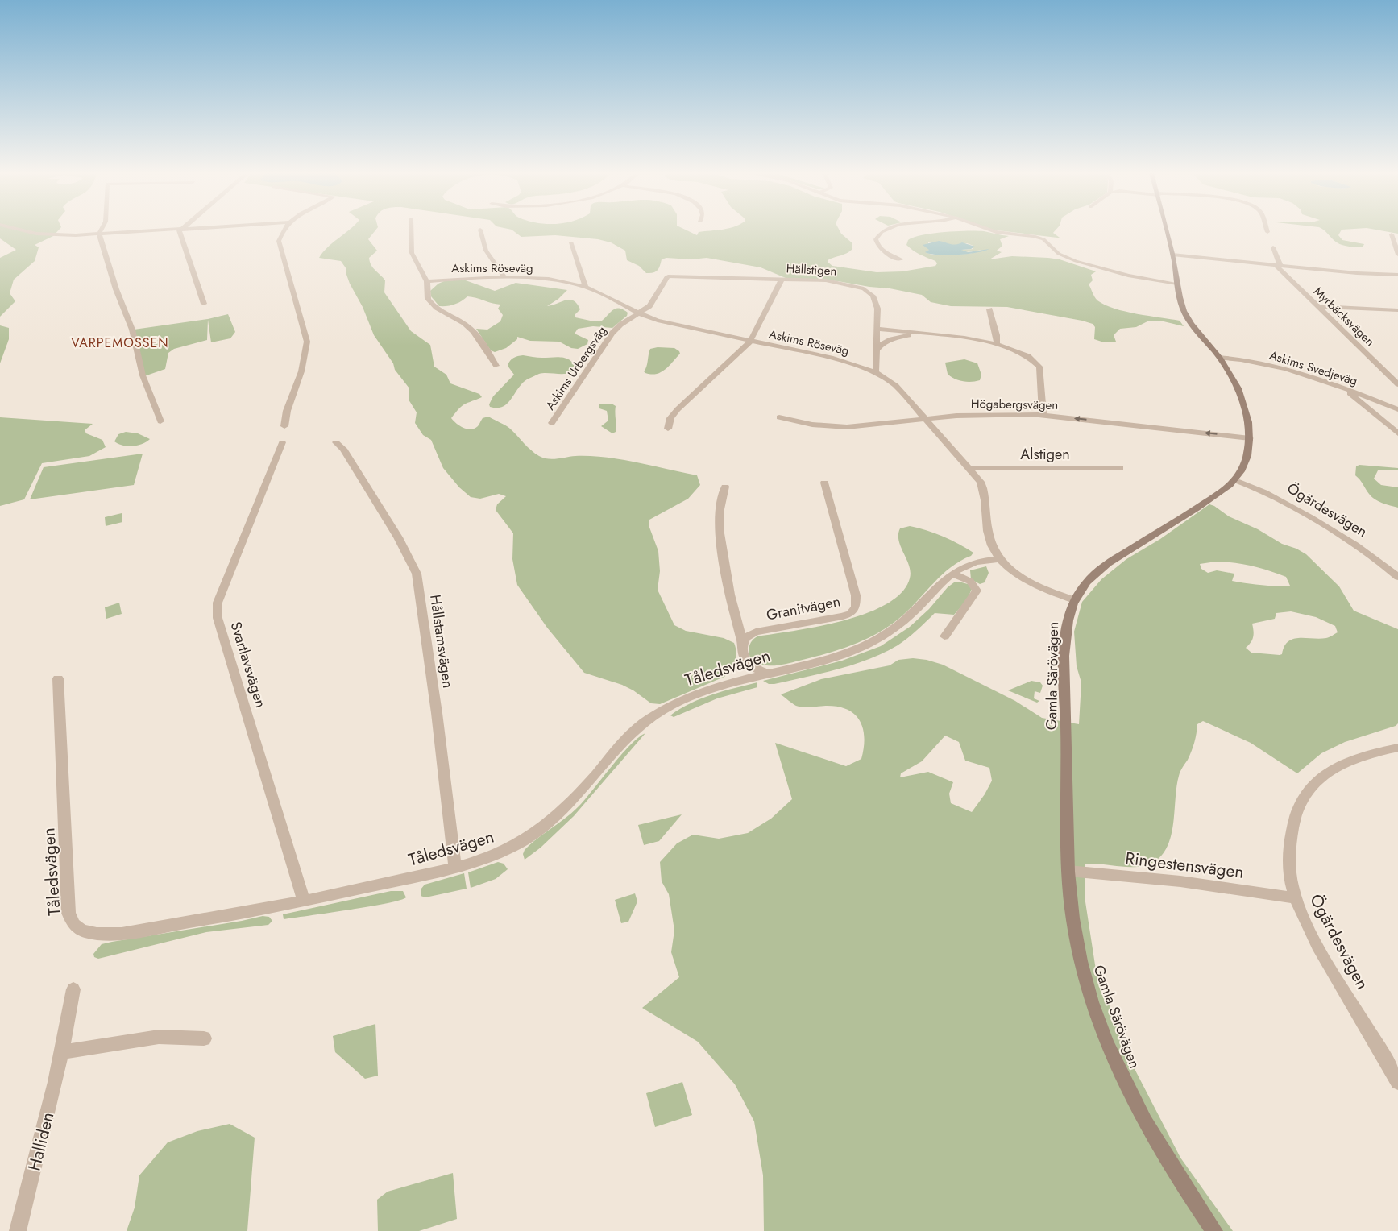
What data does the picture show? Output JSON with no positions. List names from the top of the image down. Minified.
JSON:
{"streets":{"street":["Askims Röseväg","Hällstigen","Myrbäcksvägen","Askims Urbergsväg","Askims Svedjeväg","Högabergsvägen","Alstigen","Ögärdesvägen","Granitvägen","Hållstamsvägen","Svartlavsvägen","Tåledsvägen","Gamla Särövägen","Ringestensvägen","Halliden"]},"crossings":[["Askims Röseväg","Hällstigen"],["Askims Röseväg","Askims Urbergsväg"],["Askims Röseväg","Högabergsvägen"],["Askims Röseväg","Alstigen"],["Askims Röseväg","Tåledsvägen"],["Askims Röseväg","Gamla Särövägen"],["Hällstigen","Askims Urbergsväg"],["Askims Svedjeväg","Gamla Särövägen"],["Högabergsvägen","Gamla Särövägen"],["Ögärdesvägen","Gamla Särövägen"],["Ögärdesvägen","Ringestensvägen"],["Hållstamsvägen","Tåledsvägen"],["Svartlavsvägen","Tåledsvägen"],["Gamla Särövägen","Ringestensvägen"]],"one_way":["Högabergsvägen"],"districts":["VARPEMOSSEN"]}
